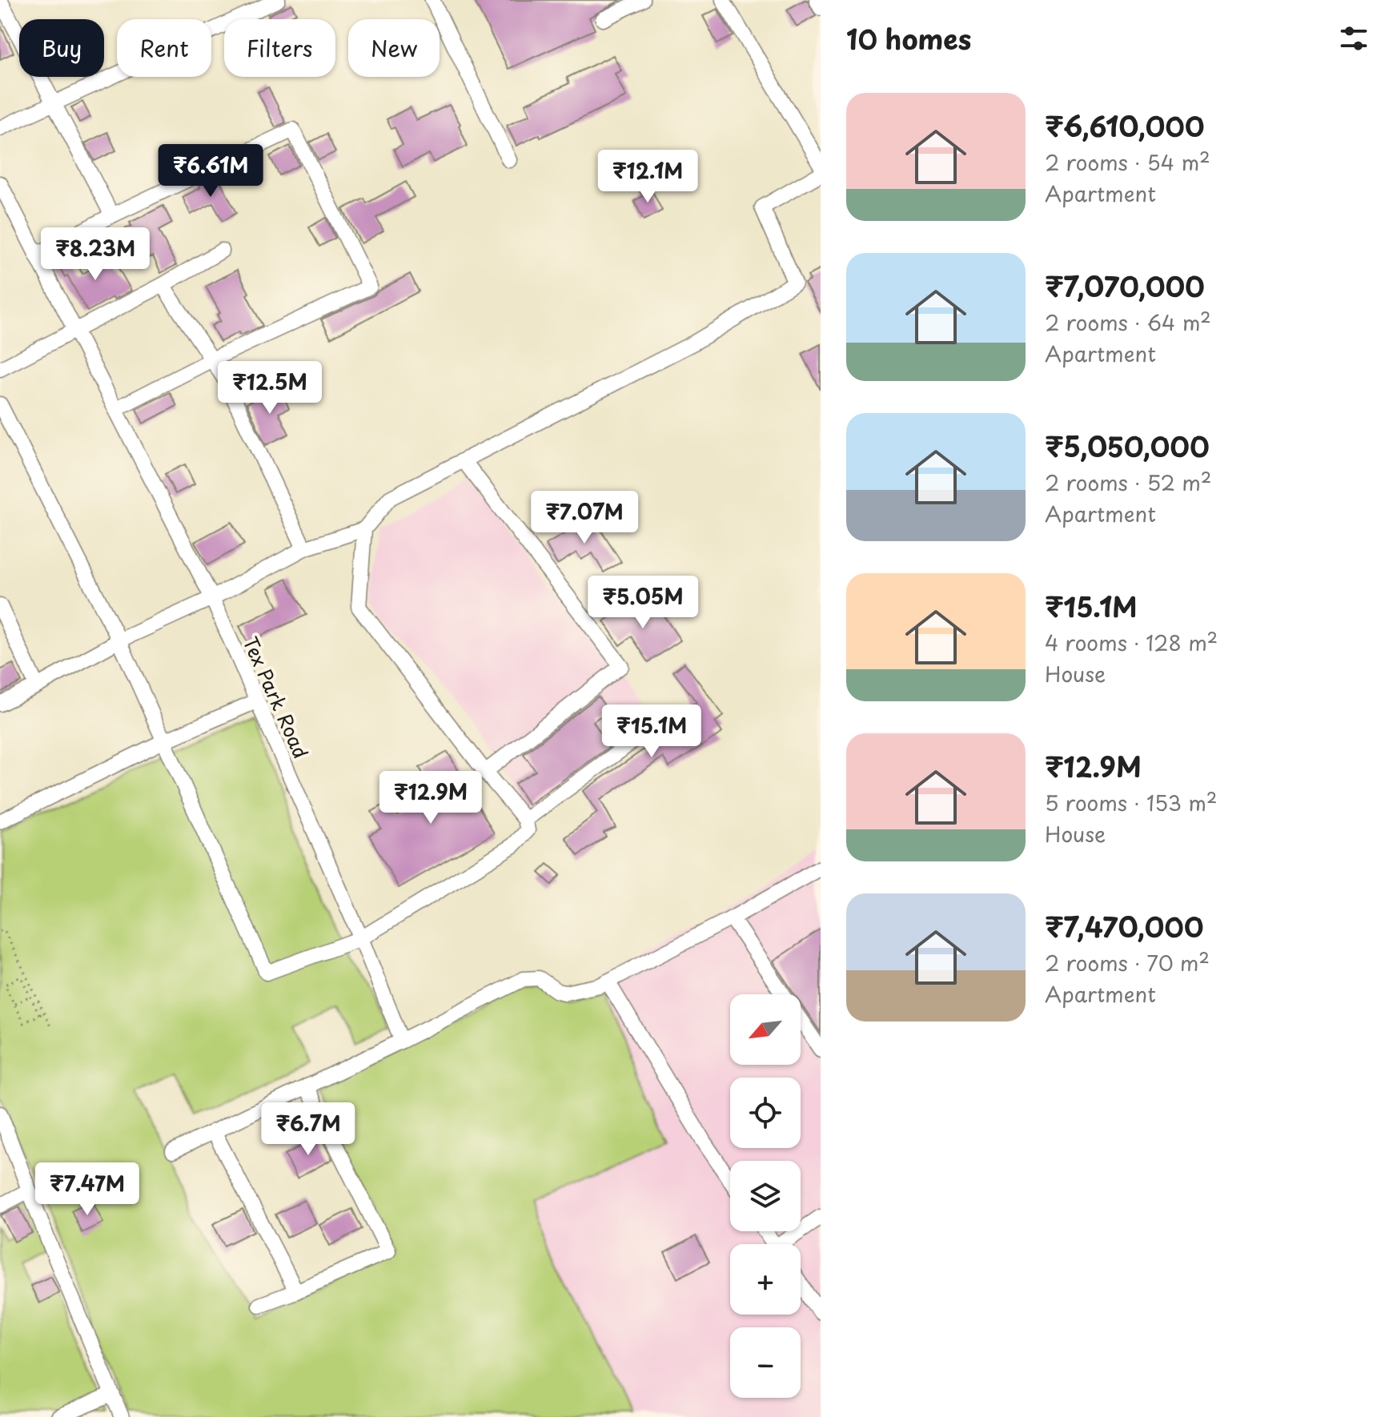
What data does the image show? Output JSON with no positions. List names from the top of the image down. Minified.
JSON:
{"streets":{"street":["Tex Park Road"]},"north":"bottom left","page":{"heading":"10 homes","chip":["Buy","Rent","Filters","New"],"list":[{"name":"₹6,610,000","note":"2 rooms · 54 m² · Apartment"},{"name":"₹7,070,000","note":"2 rooms · 64 m² · Apartment"},{"name":"₹5,050,000","note":"2 rooms · 52 m² · Apartment"},{"name":"₹15.1M","note":"4 rooms · 128 m² · House"},{"name":"₹12.9M","note":"5 rooms · 153 m² · House"},{"name":"₹7,470,000","note":"2 rooms · 70 m² · Apartment"}],"price":["₹6.61M","₹12.1M","₹8.23M","₹12.5M","₹7.07M","₹5.05M","₹15.1M","₹12.9M","₹6.7M","₹7.47M"],"map_buttons":["+","−"]}}
